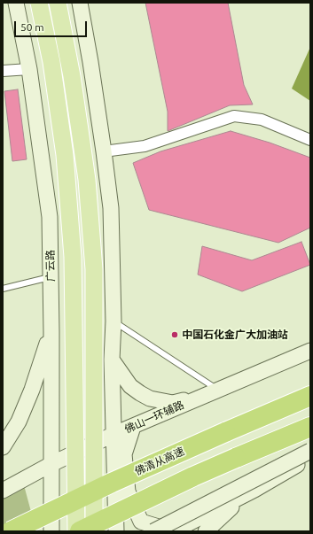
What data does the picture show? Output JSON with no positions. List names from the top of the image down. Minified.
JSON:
{"streets":{"highway":["佛清从高速"],"main road":["广云路","佛山一环辅路"]},"crossings":[["广云路","佛山一环辅路"]],"places":["中国石化金广大加油站"],"scale_bar":"50 m"}
